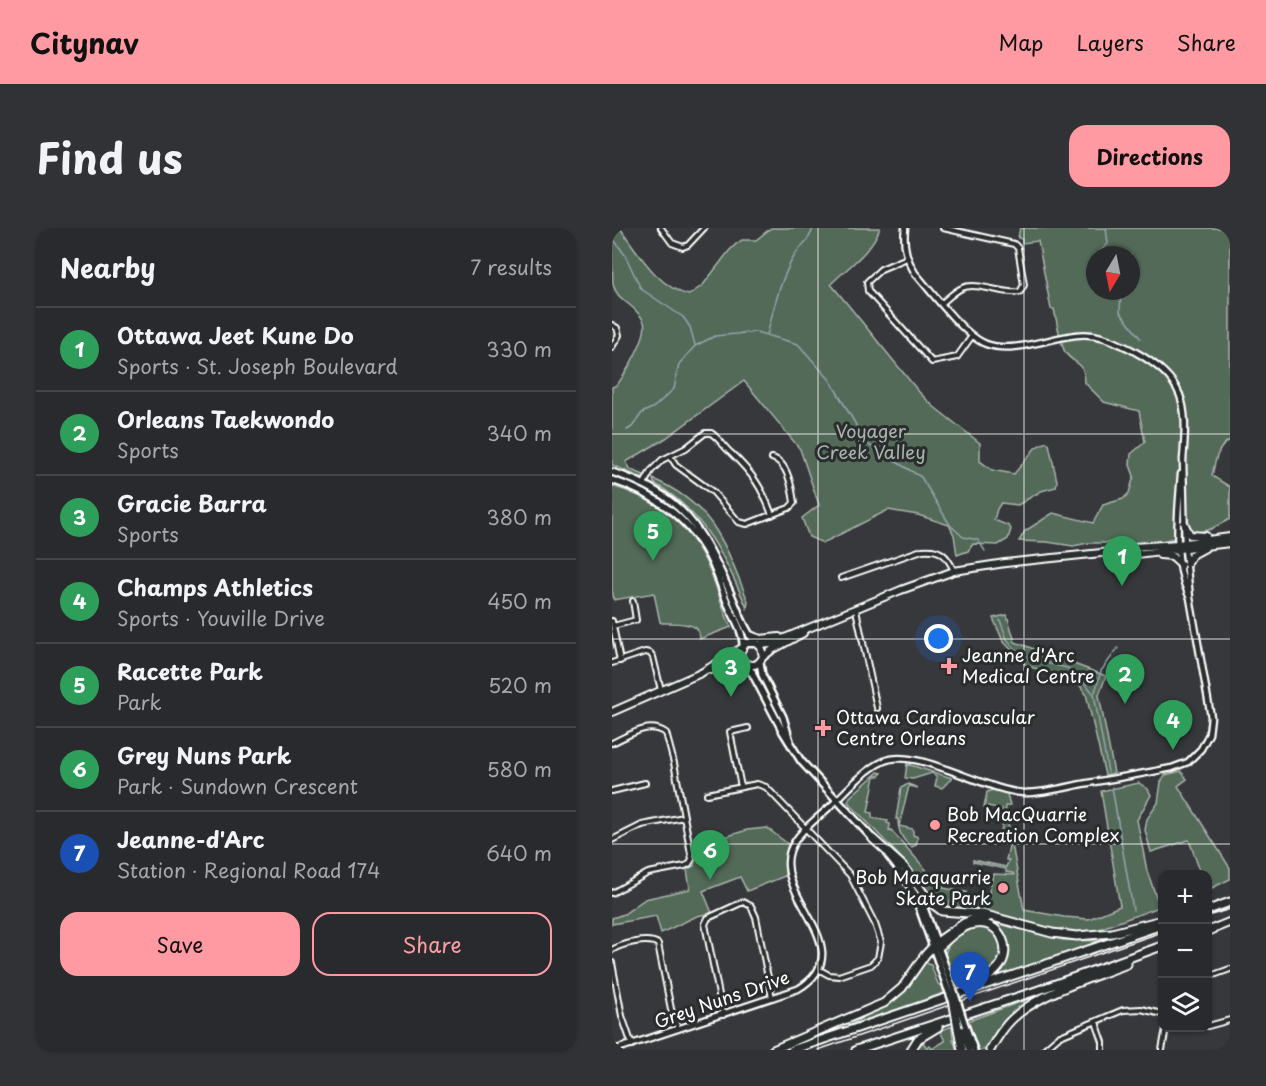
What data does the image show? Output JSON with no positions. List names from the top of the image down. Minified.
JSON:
{"streets":{"street":["Grey Nuns Drive"]},"parks":["Voyager Creek Valley"],"places":{"health":["Jeanne d'Arc Medical Centre","Ottawa Cardiovascular Centre Orleans"],"other":["Bob MacQuarrie Recreation Complex","Bob Macquarrie Skate Park"]},"north":"bottom","page":{"header":"Citynav","nav":["Map","Layers","Share"],"title":"Find us","buttons":["Directions",["Save","Share"]],"heading":["Nearby","7 results"],"list":[{"mark":"1","name":"Ottawa Jeet Kune Do","note":"Sports · St. Joseph Boulevard","value":"330 m"},{"mark":"2","name":"Orleans Taekwondo","note":"Sports","value":"340 m"},{"mark":"3","name":"Gracie Barra","note":"Sports","value":"380 m"},{"mark":"4","name":"Champs Athletics","note":"Sports · Youville Drive","value":"450 m"},{"mark":"5","name":"Racette Park","note":"Park","value":"520 m"},{"mark":"6","name":"Grey Nuns Park","note":"Park · Sundown Crescent","value":"580 m"},{"mark":"7","name":"Jeanne-d'Arc","note":"Station · Regional Road 174","value":"640 m"}],"pins":["5","1","3","2","4","6","7"],"map_buttons":["+","−"]}}
